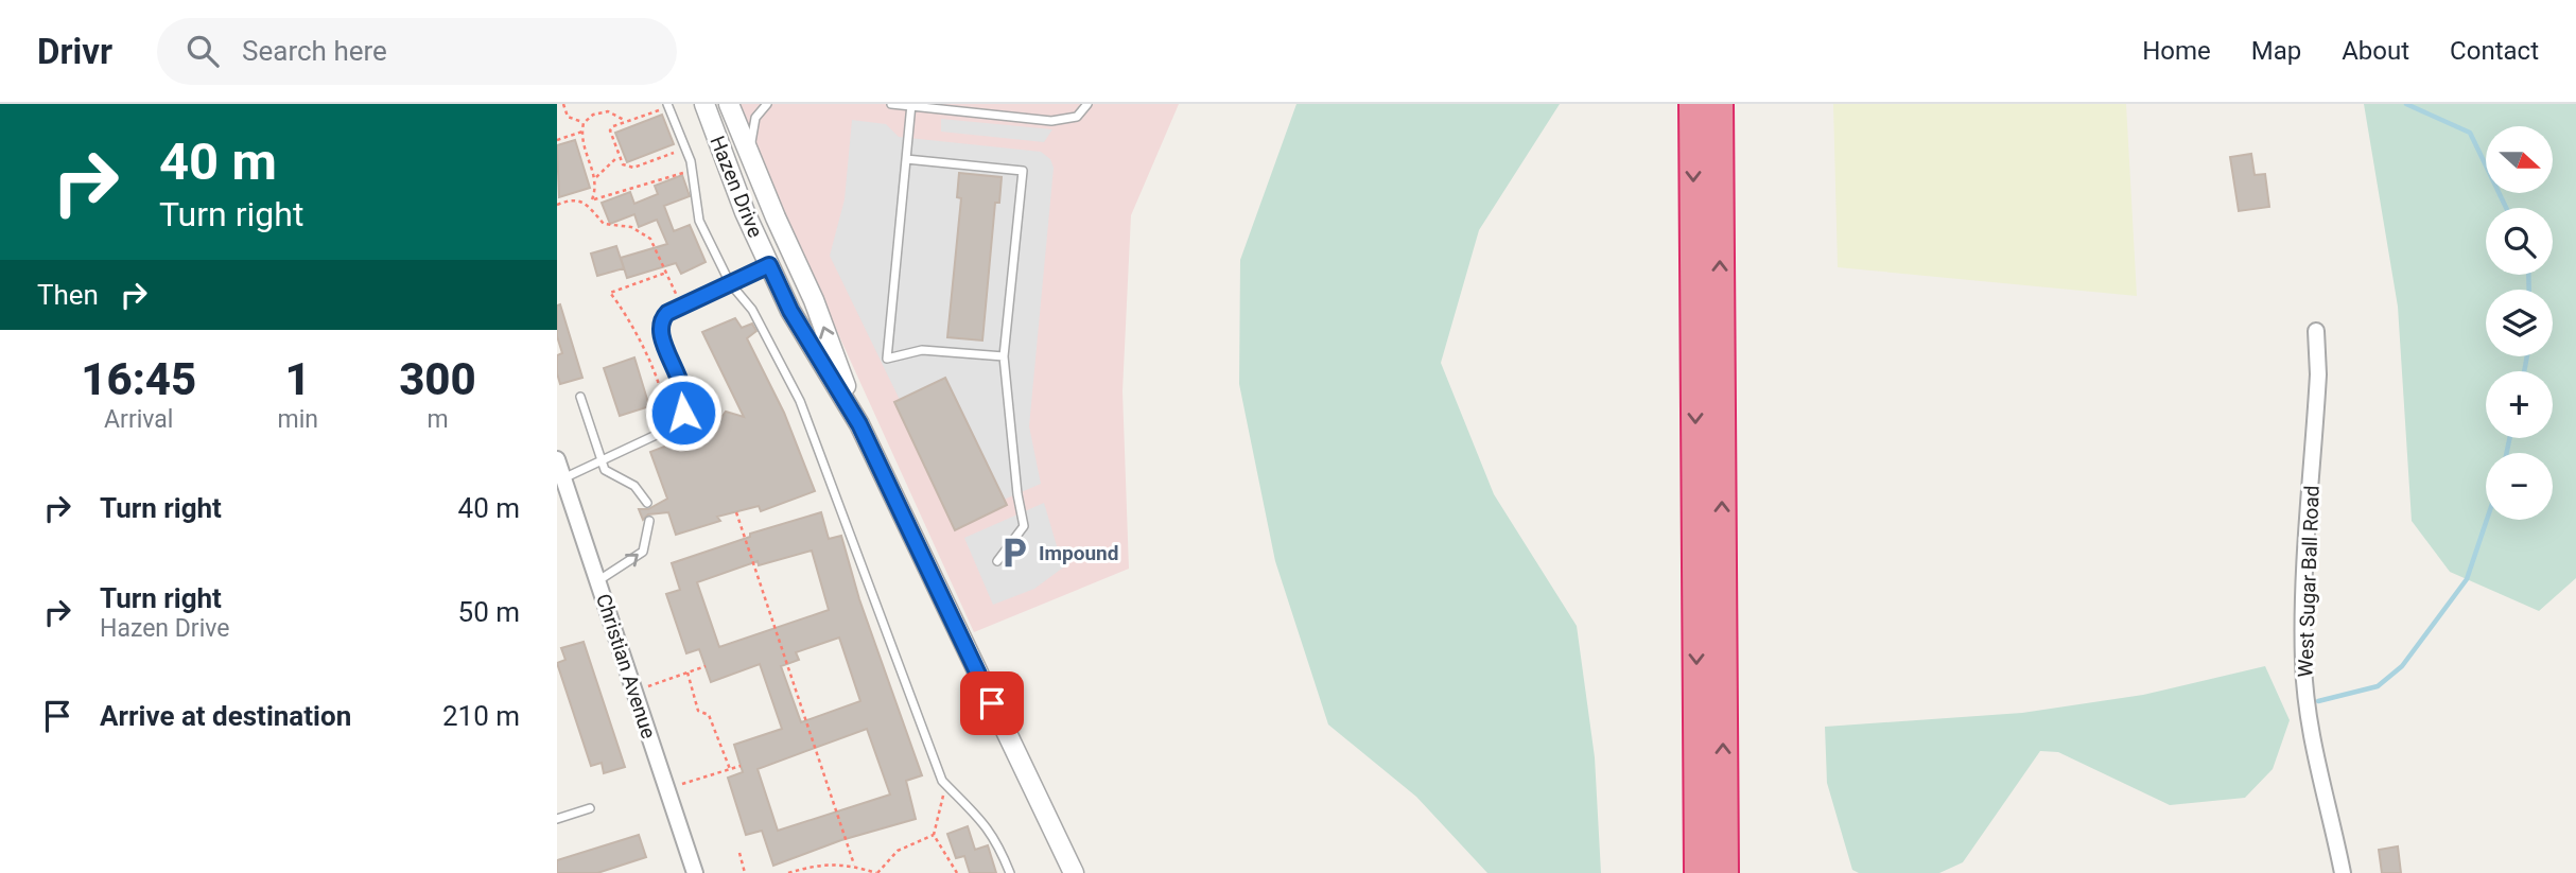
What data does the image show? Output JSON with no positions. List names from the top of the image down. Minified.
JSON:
{"streets":{"street":["Hazen Drive","West Sugar Ball Road","Christian Avenue"]},"places":{"parking":["Impound"]},"north":"right","page":{"header":"Drivr","search":"Search here","nav":["Home","Map","About","Contact"],"turn":["40 m","Turn right"],"map_buttons":["+","−"],"then":"Then","eta":["16:45","Arrival","1","min","300","m"],"list":[{"name":"Turn right","value":"40 m"},{"name":"Turn right","note":"Hazen Drive","value":"50 m"},{"name":"Arrive at destination","value":"210 m"}]}}
